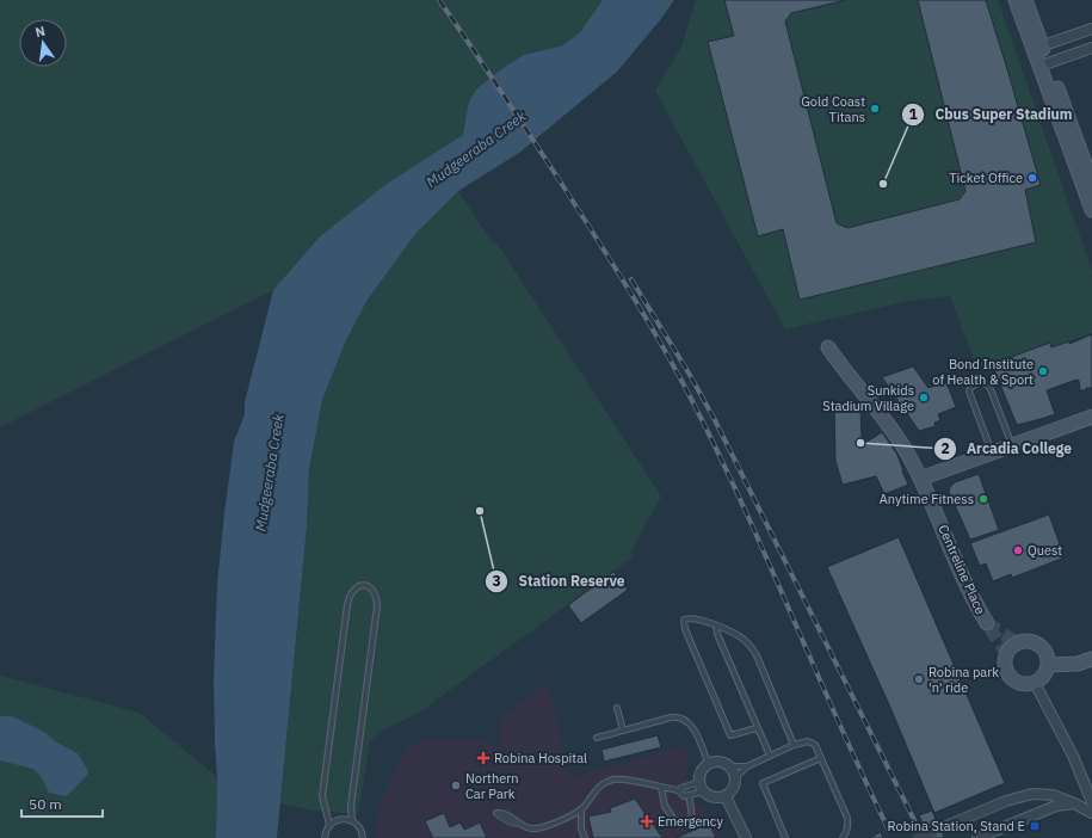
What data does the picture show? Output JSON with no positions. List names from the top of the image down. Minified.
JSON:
{"streets":{"street":["Centreline Place"]},"water":["Mudgeeraba Creek"],"places":{"other":["Gold Coast Titans","Ticket Office","Cbus Super Stadium","Bond Institute of Health & Sport","Sunkids Stadium Village","Arcadia College","Anytime Fitness","Station Reserve","Quest","Robina park 'n' ride","Northern Car Park"],"health":["Robina Hospital","Emergency"],"transit":["Robina Station, Stand E"]},"scale_bar":"50 m","north":"top"}
